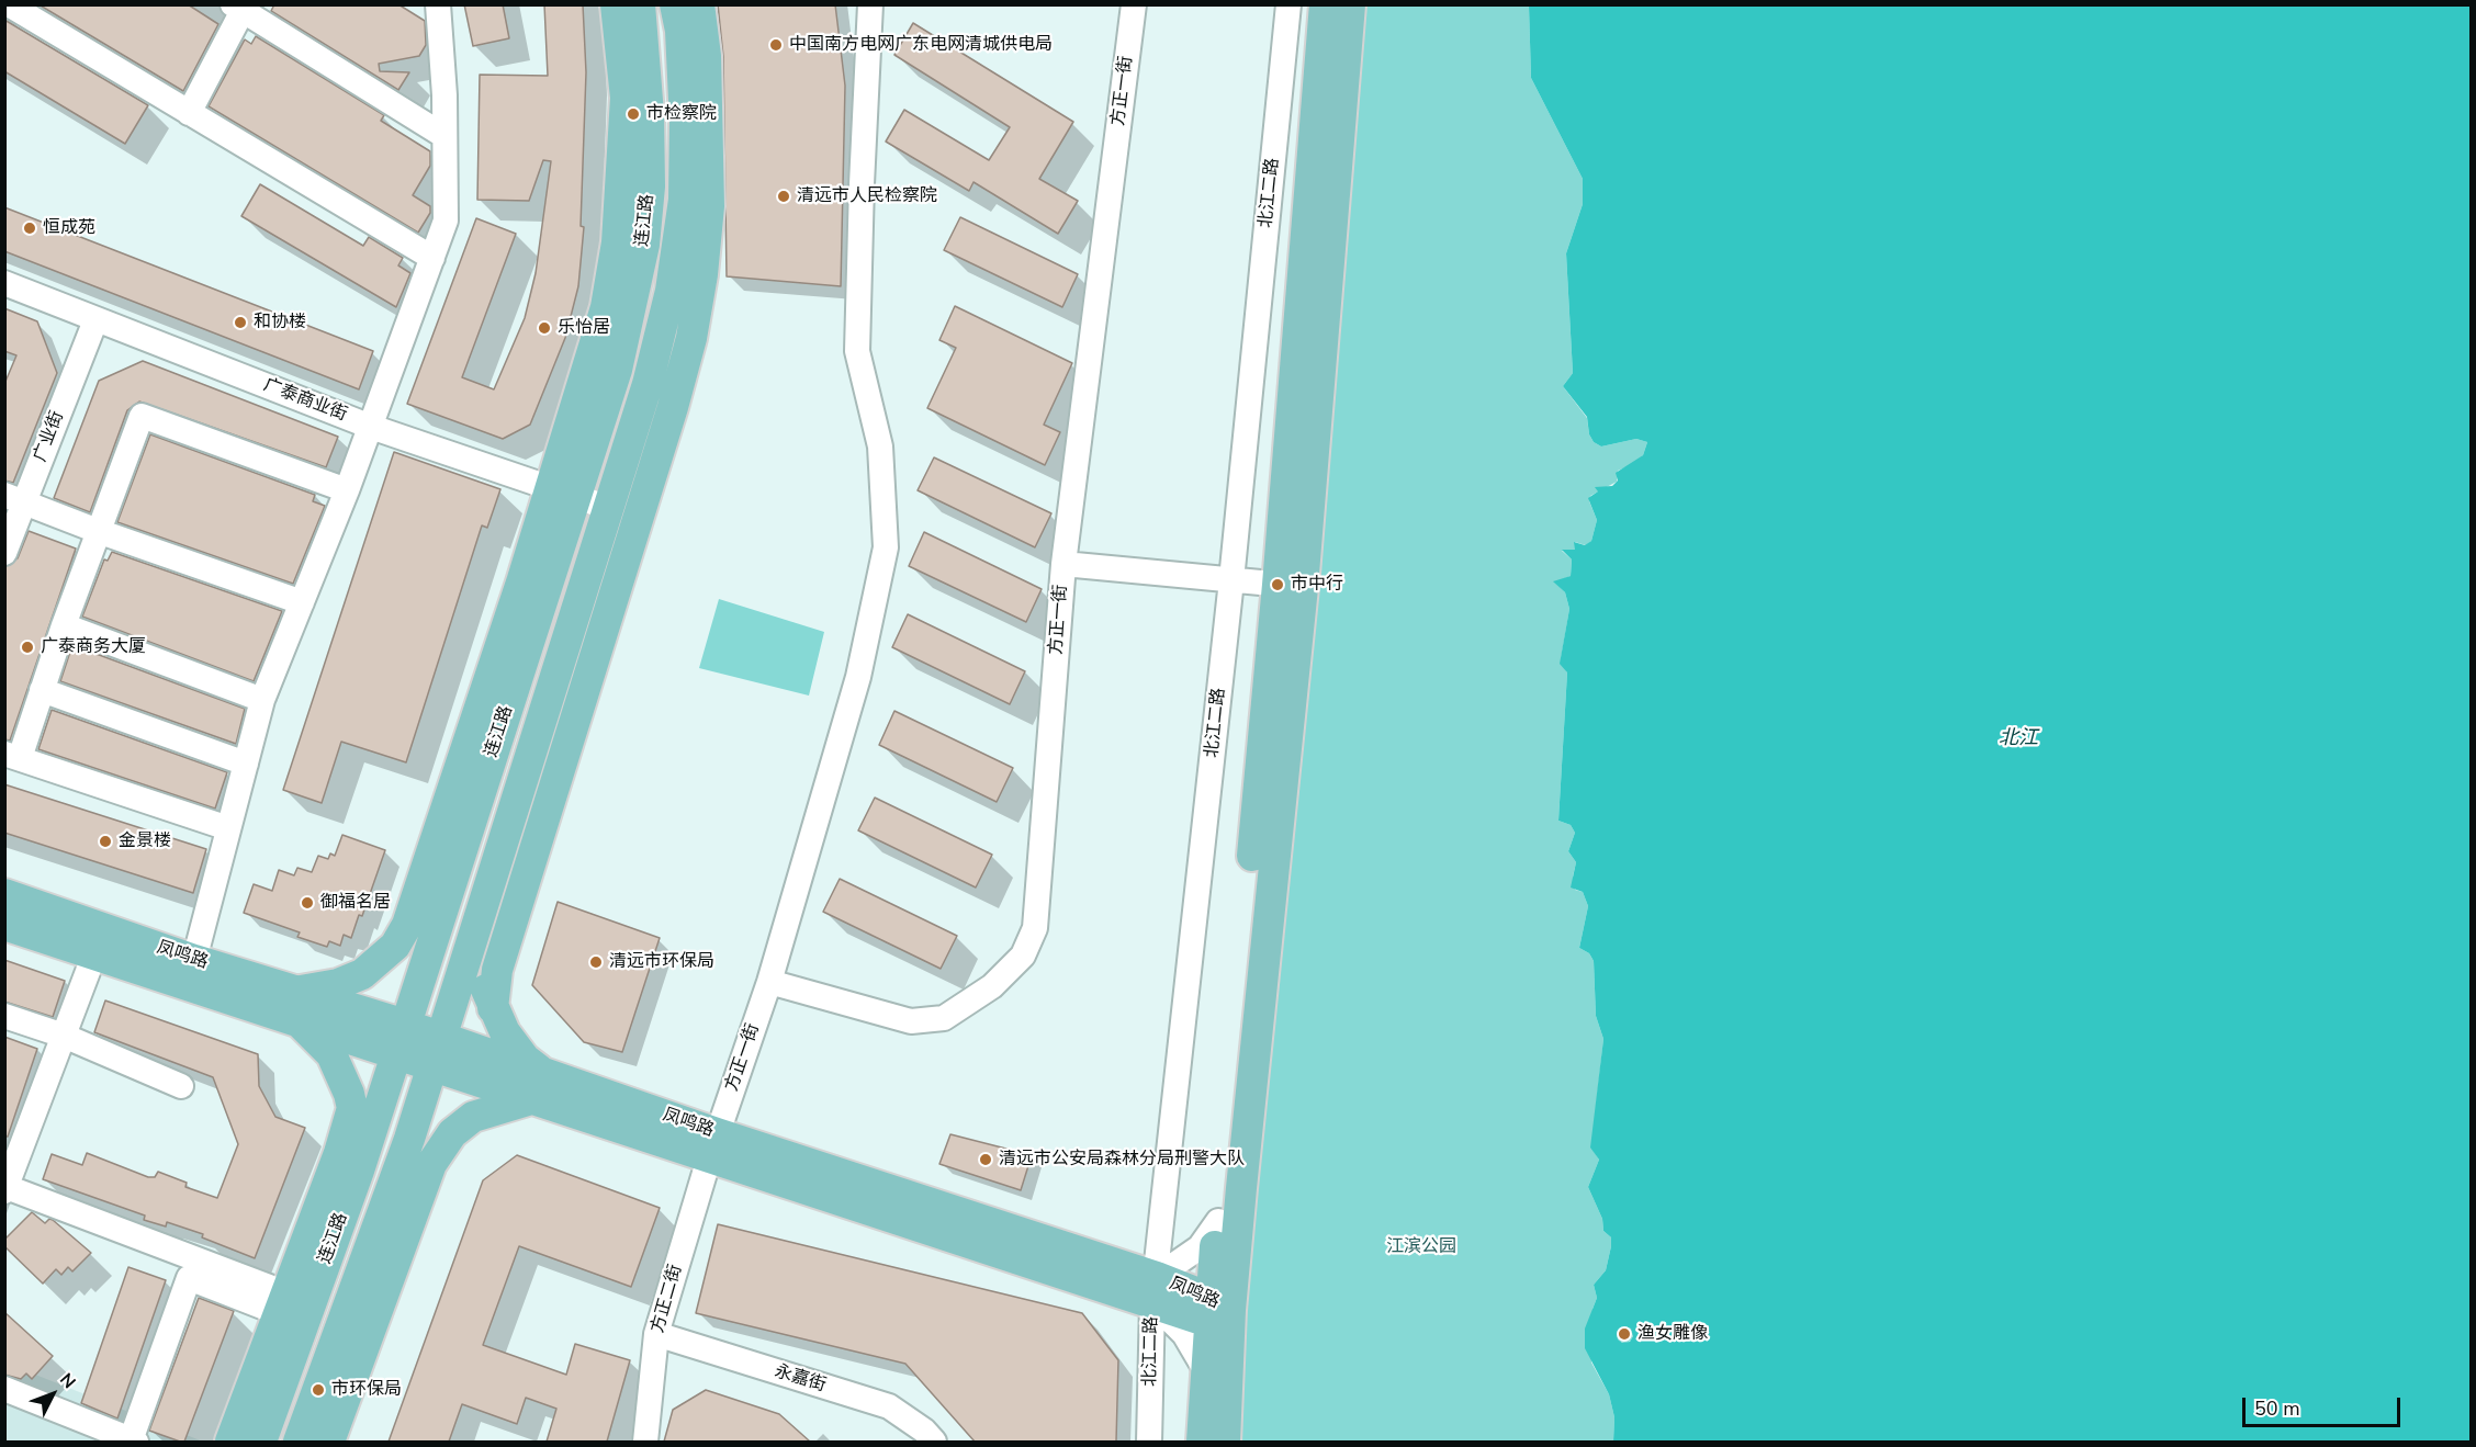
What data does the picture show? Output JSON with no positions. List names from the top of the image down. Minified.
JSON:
{"streets":{"main road":["连江路","凤鸣路"],"street":["方正一街","北江二路","广泰商业街","广业街","方正二街","永嘉街"]},"crossings":[["方正一街","凤鸣路"],["方正一街","方正二街"],["北江二路","凤鸣路"],["连江路","广泰商业街"],["连江路","凤鸣路"],["广泰商业街","广业街"],["凤鸣路","方正二街"],["方正二街","永嘉街"]],"water":["北江"],"parks":["江滨公园"],"places":["中国南方电网广东电网清城供电局","市检察院","清远市人民检察院","恒成苑","和协楼","乐怡居","市中行","广泰商务大厦","金景楼","御福名居","清远市环保局","清远市公安局森林分局刑警大队","渔女雕像","市环保局"],"scale_bar":"50 m","north":"top right"}
